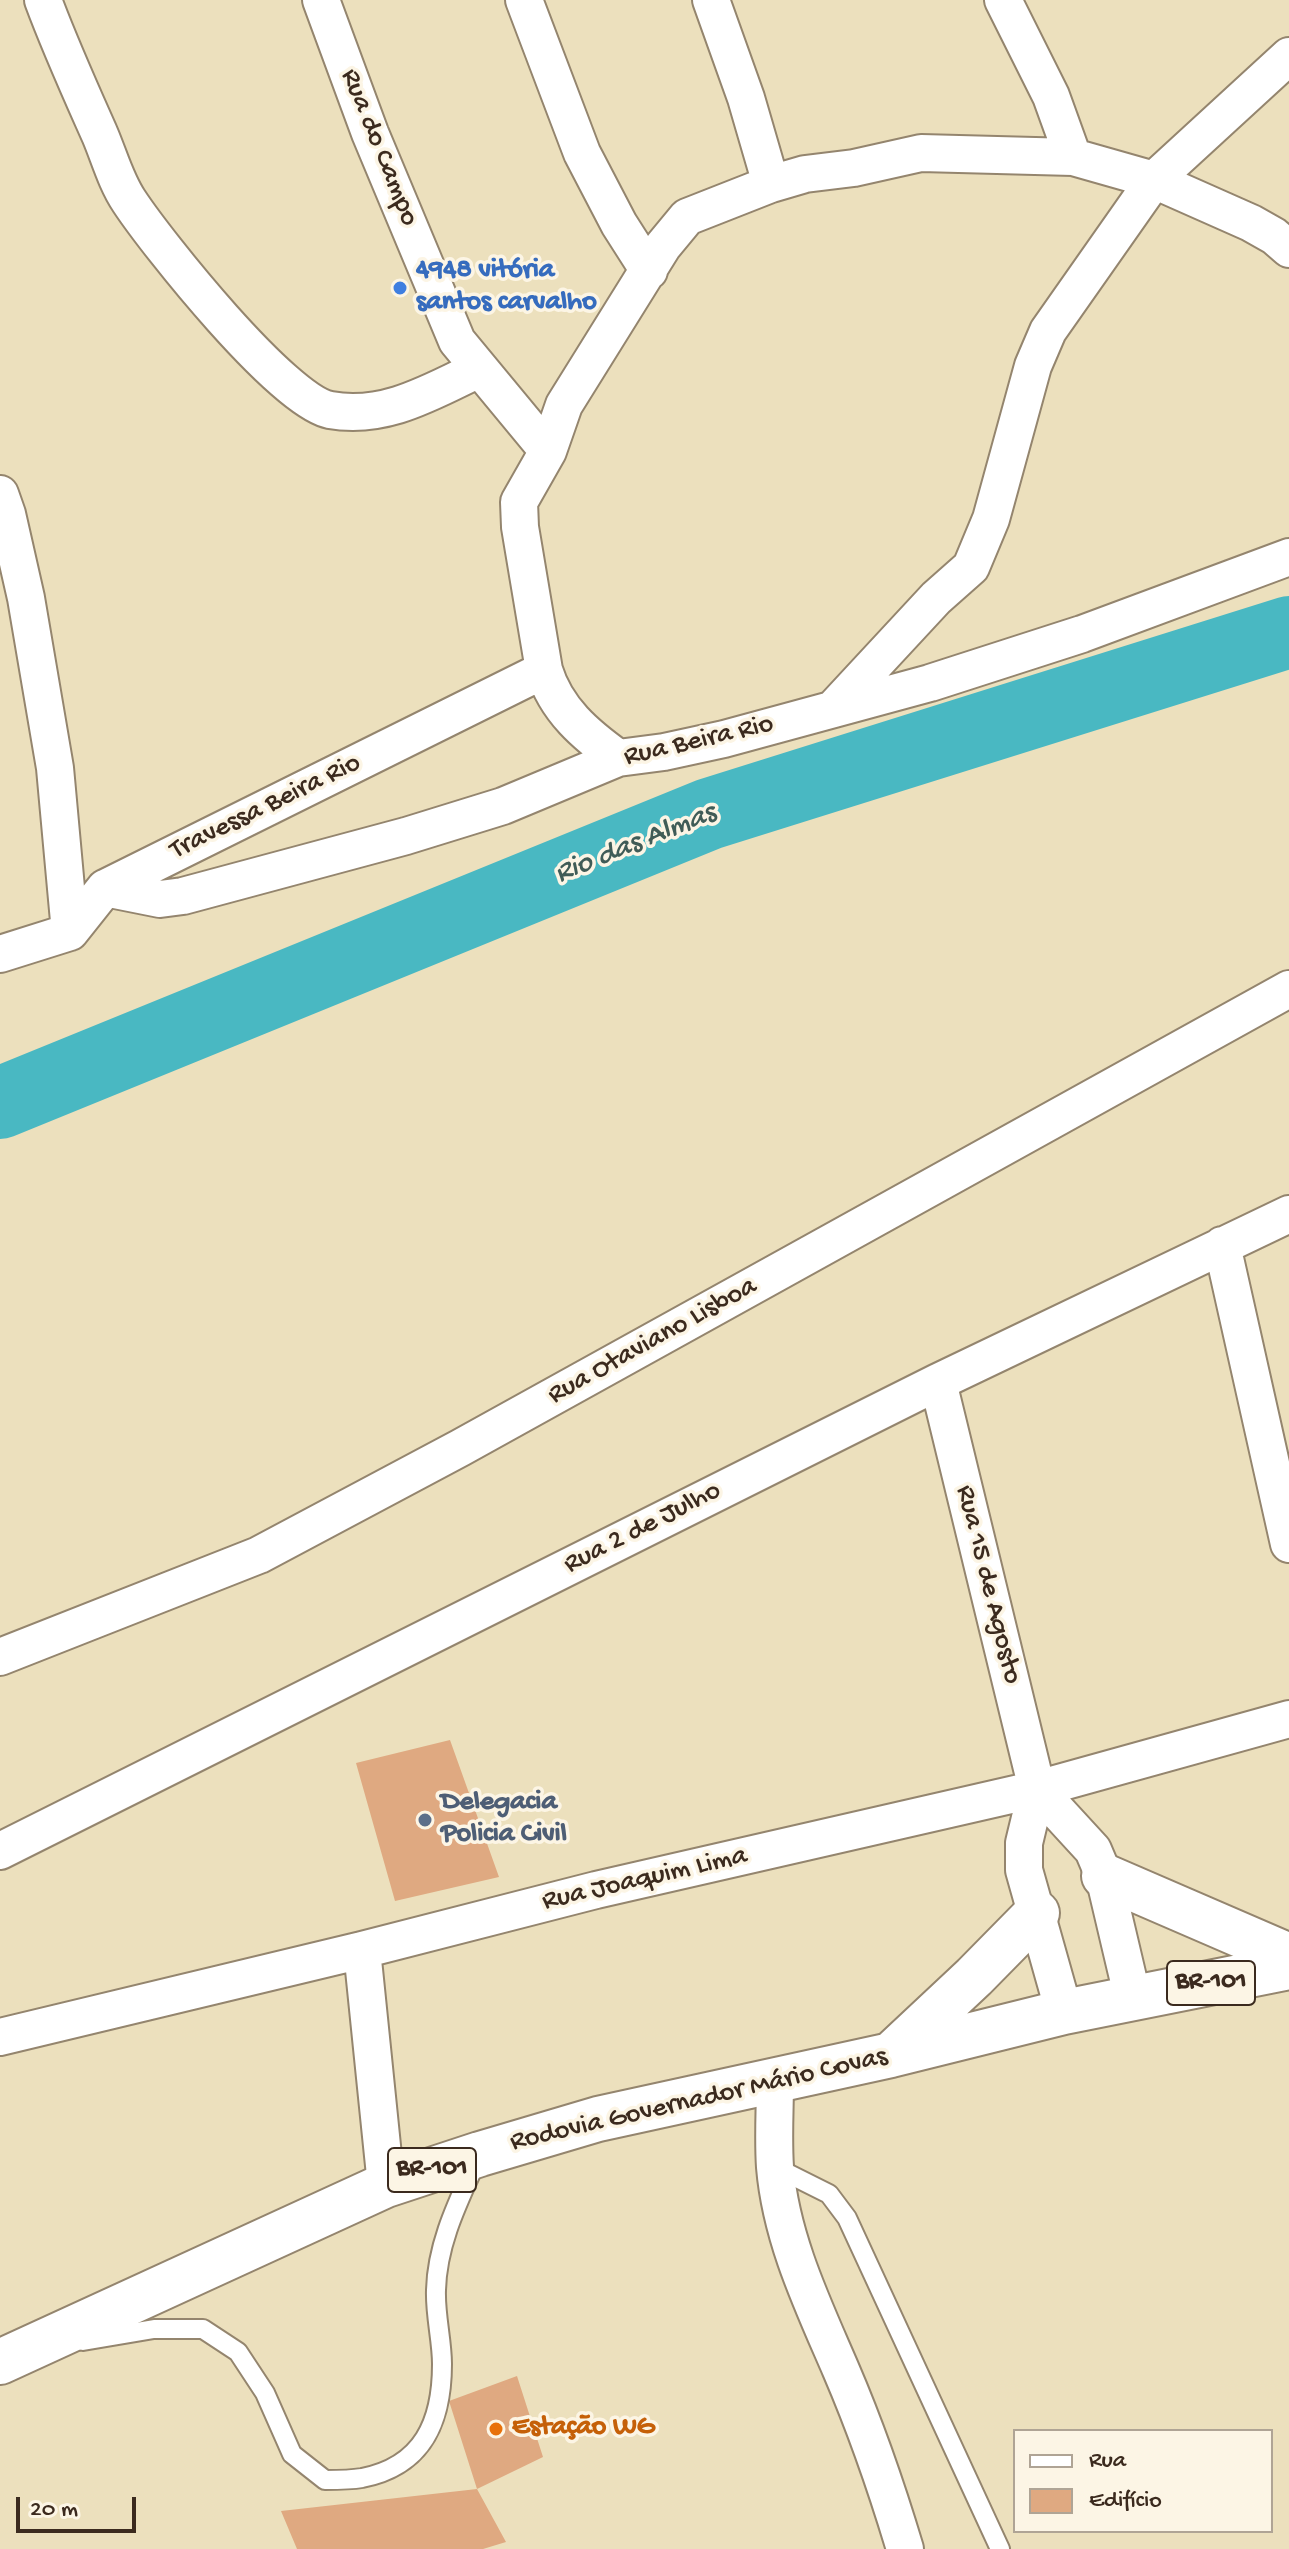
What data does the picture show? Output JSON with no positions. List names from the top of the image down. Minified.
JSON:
{"streets":{"highway":["BR-101","Rodovia Governador Mário Covas"],"street":["Rua do Campo","Rua Beira Rio","Travessa Beira Rio","Rua Otaviano Lisboa","Rua 2 de Julho","Rua 15 de Agosto","Rua Joaquim Lima"]},"crossings":[["Rua Beira Rio","Travessa Beira Rio"],["Rua 2 de Julho","Rua 15 de Agosto"],["Rua 15 de Agosto","Rua Joaquim Lima"]],"water":["Rio das Almas"],"places":["4948 vitória santos carvalho","Delegacia Policia Civil","Estação WG"],"legend":["Rua","Edifício"],"scale_bar":"20 m"}
